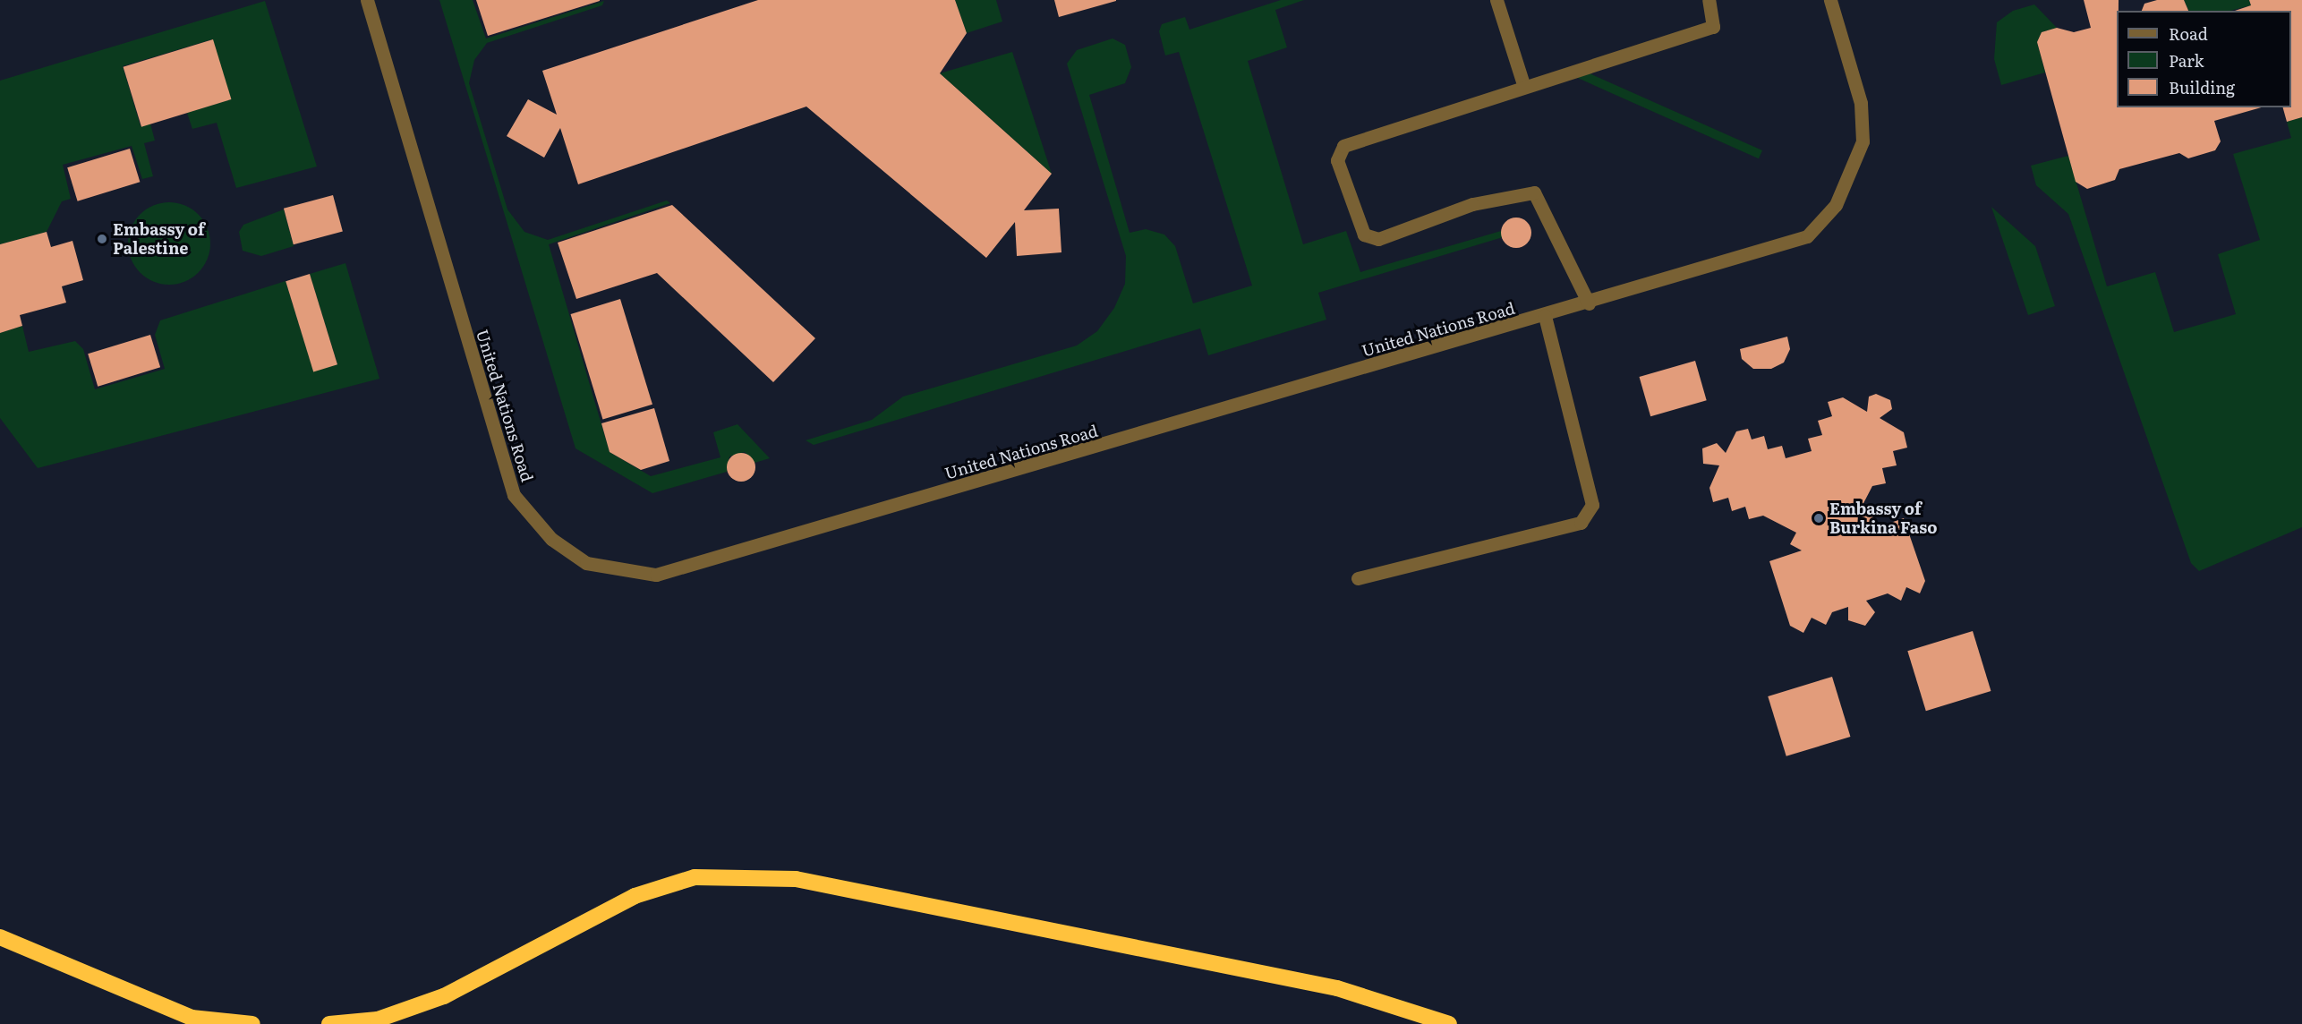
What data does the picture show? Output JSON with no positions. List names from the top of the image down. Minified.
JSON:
{"streets":{"street":["United Nations Road"]},"places":["Embassy of Palestine","Embassy of Burkina Faso"],"legend":["Road","Park","Building"]}
